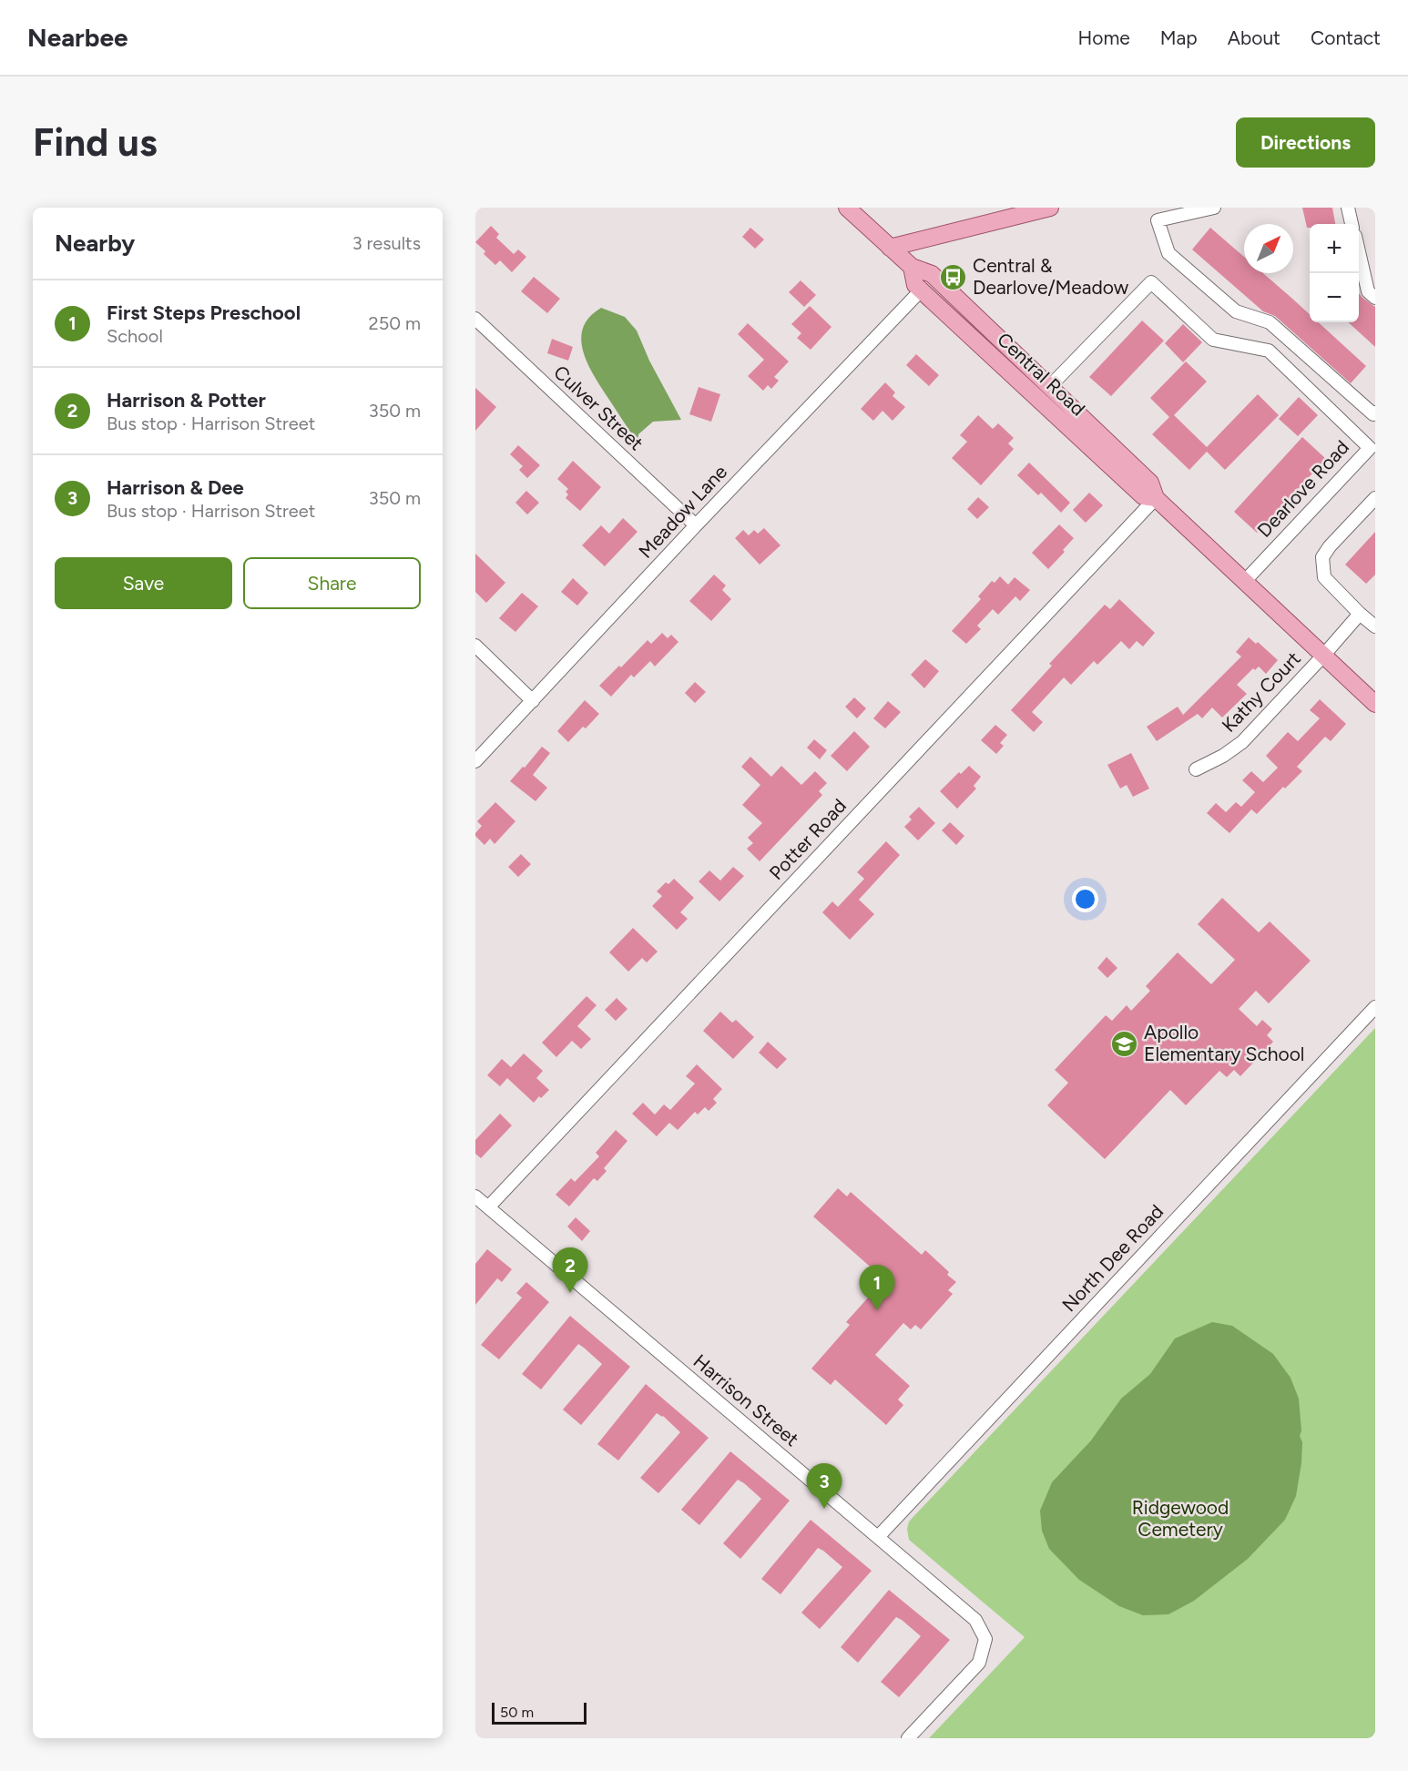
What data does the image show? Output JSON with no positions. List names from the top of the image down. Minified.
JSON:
{"streets":{"main road":["Central Road"],"street":["Culver Street","Dearlove Road","Meadow Lane","Kathy Court","Potter Road","North Dee Road","Harrison Street"]},"crossings":[["Central Road","Dearlove Road"],["Central Road","Meadow Lane"],["Central Road","Kathy Court"],["Central Road","Potter Road"],["Culver Street","Meadow Lane"],["Potter Road","Harrison Street"],["North Dee Road","Harrison Street"]],"parks":["Ridgewood Cemetery"],"places":{"bus stop":["Central & Dearlove/Meadow"],"school or university":["Apollo Elementary School"]},"scale_bar":"50 m","north":"top right","page":{"header":"Nearbee","nav":["Home","Map","About","Contact"],"buttons":["Directions",["Save","Share"]],"title":"Find us","heading":["Nearby","3 results"],"map_buttons":["+","−"],"list":[{"mark":"1","name":"First Steps Preschool","note":"School","value":"250 m"},{"mark":"2","name":"Harrison & Potter","note":"Bus stop · Harrison Street","value":"350 m"},{"mark":"3","name":"Harrison & Dee","note":"Bus stop · Harrison Street","value":"350 m"}],"pins":["2","1","3"],"scale":"50 m"}}
